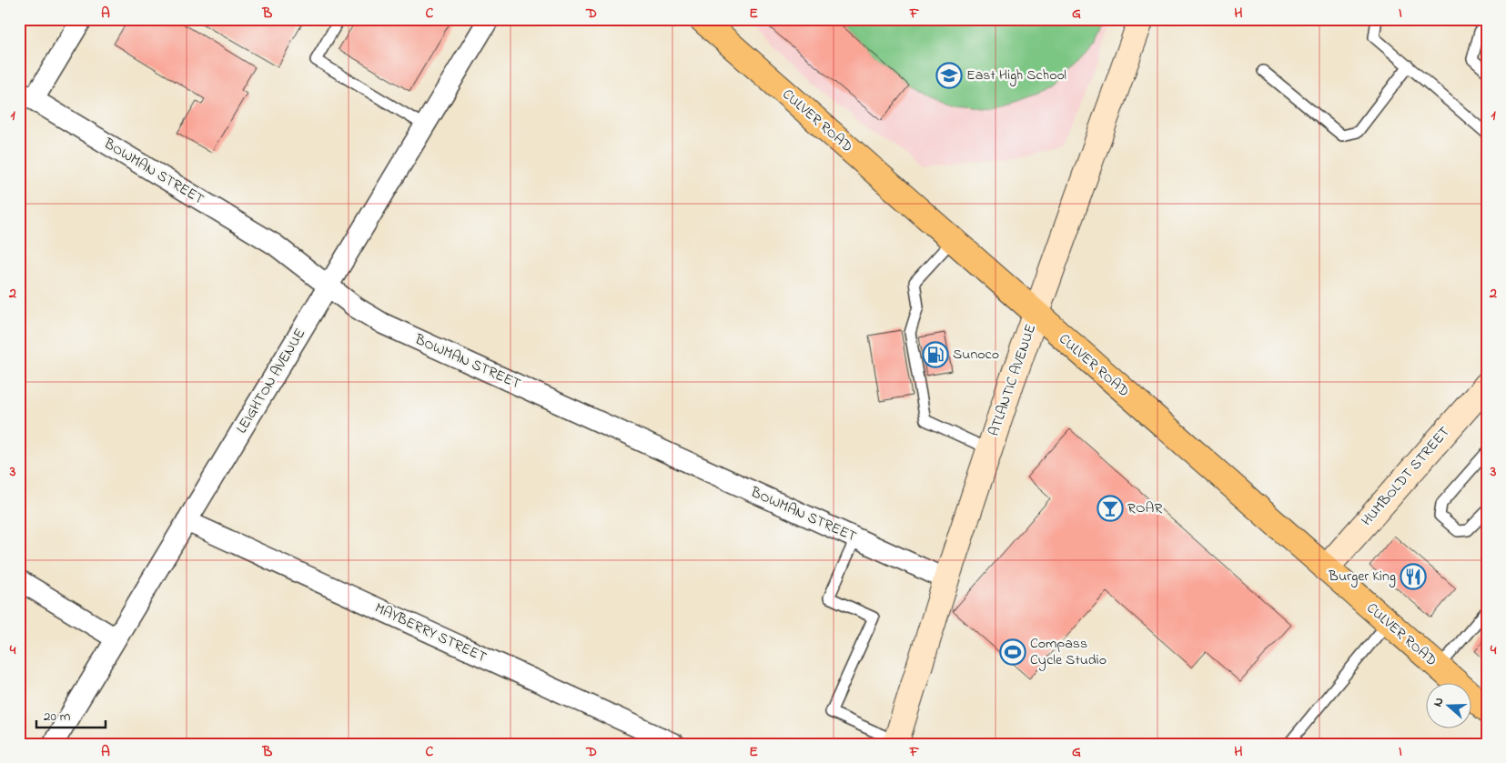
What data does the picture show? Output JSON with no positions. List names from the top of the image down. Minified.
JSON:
{"streets":{"main road":["CULVER ROAD","ATLANTIC AVENUE","HUMBOLDT STREET"],"street":["BOWMAN STREET","LEIGHTON AVENUE","MAYBERRY STREET"]},"crossings":[["CULVER ROAD","ATLANTIC AVENUE"],["CULVER ROAD","HUMBOLDT STREET"],["BOWMAN STREET","ATLANTIC AVENUE"],["BOWMAN STREET","LEIGHTON AVENUE"],["LEIGHTON AVENUE","MAYBERRY STREET"]],"places":{"school or university":["East High School"],"fuel station":["Sunoco"],"bar":["ROAR"],"restaurant":["Burger King"],"sports":["Compass Cycle Studio"]},"scale_bar":"20 m","north":"left","grid":{"columns":["A","B","C","D","E","F","G","H","I"],"rows":["1","2","3","4"]}}
